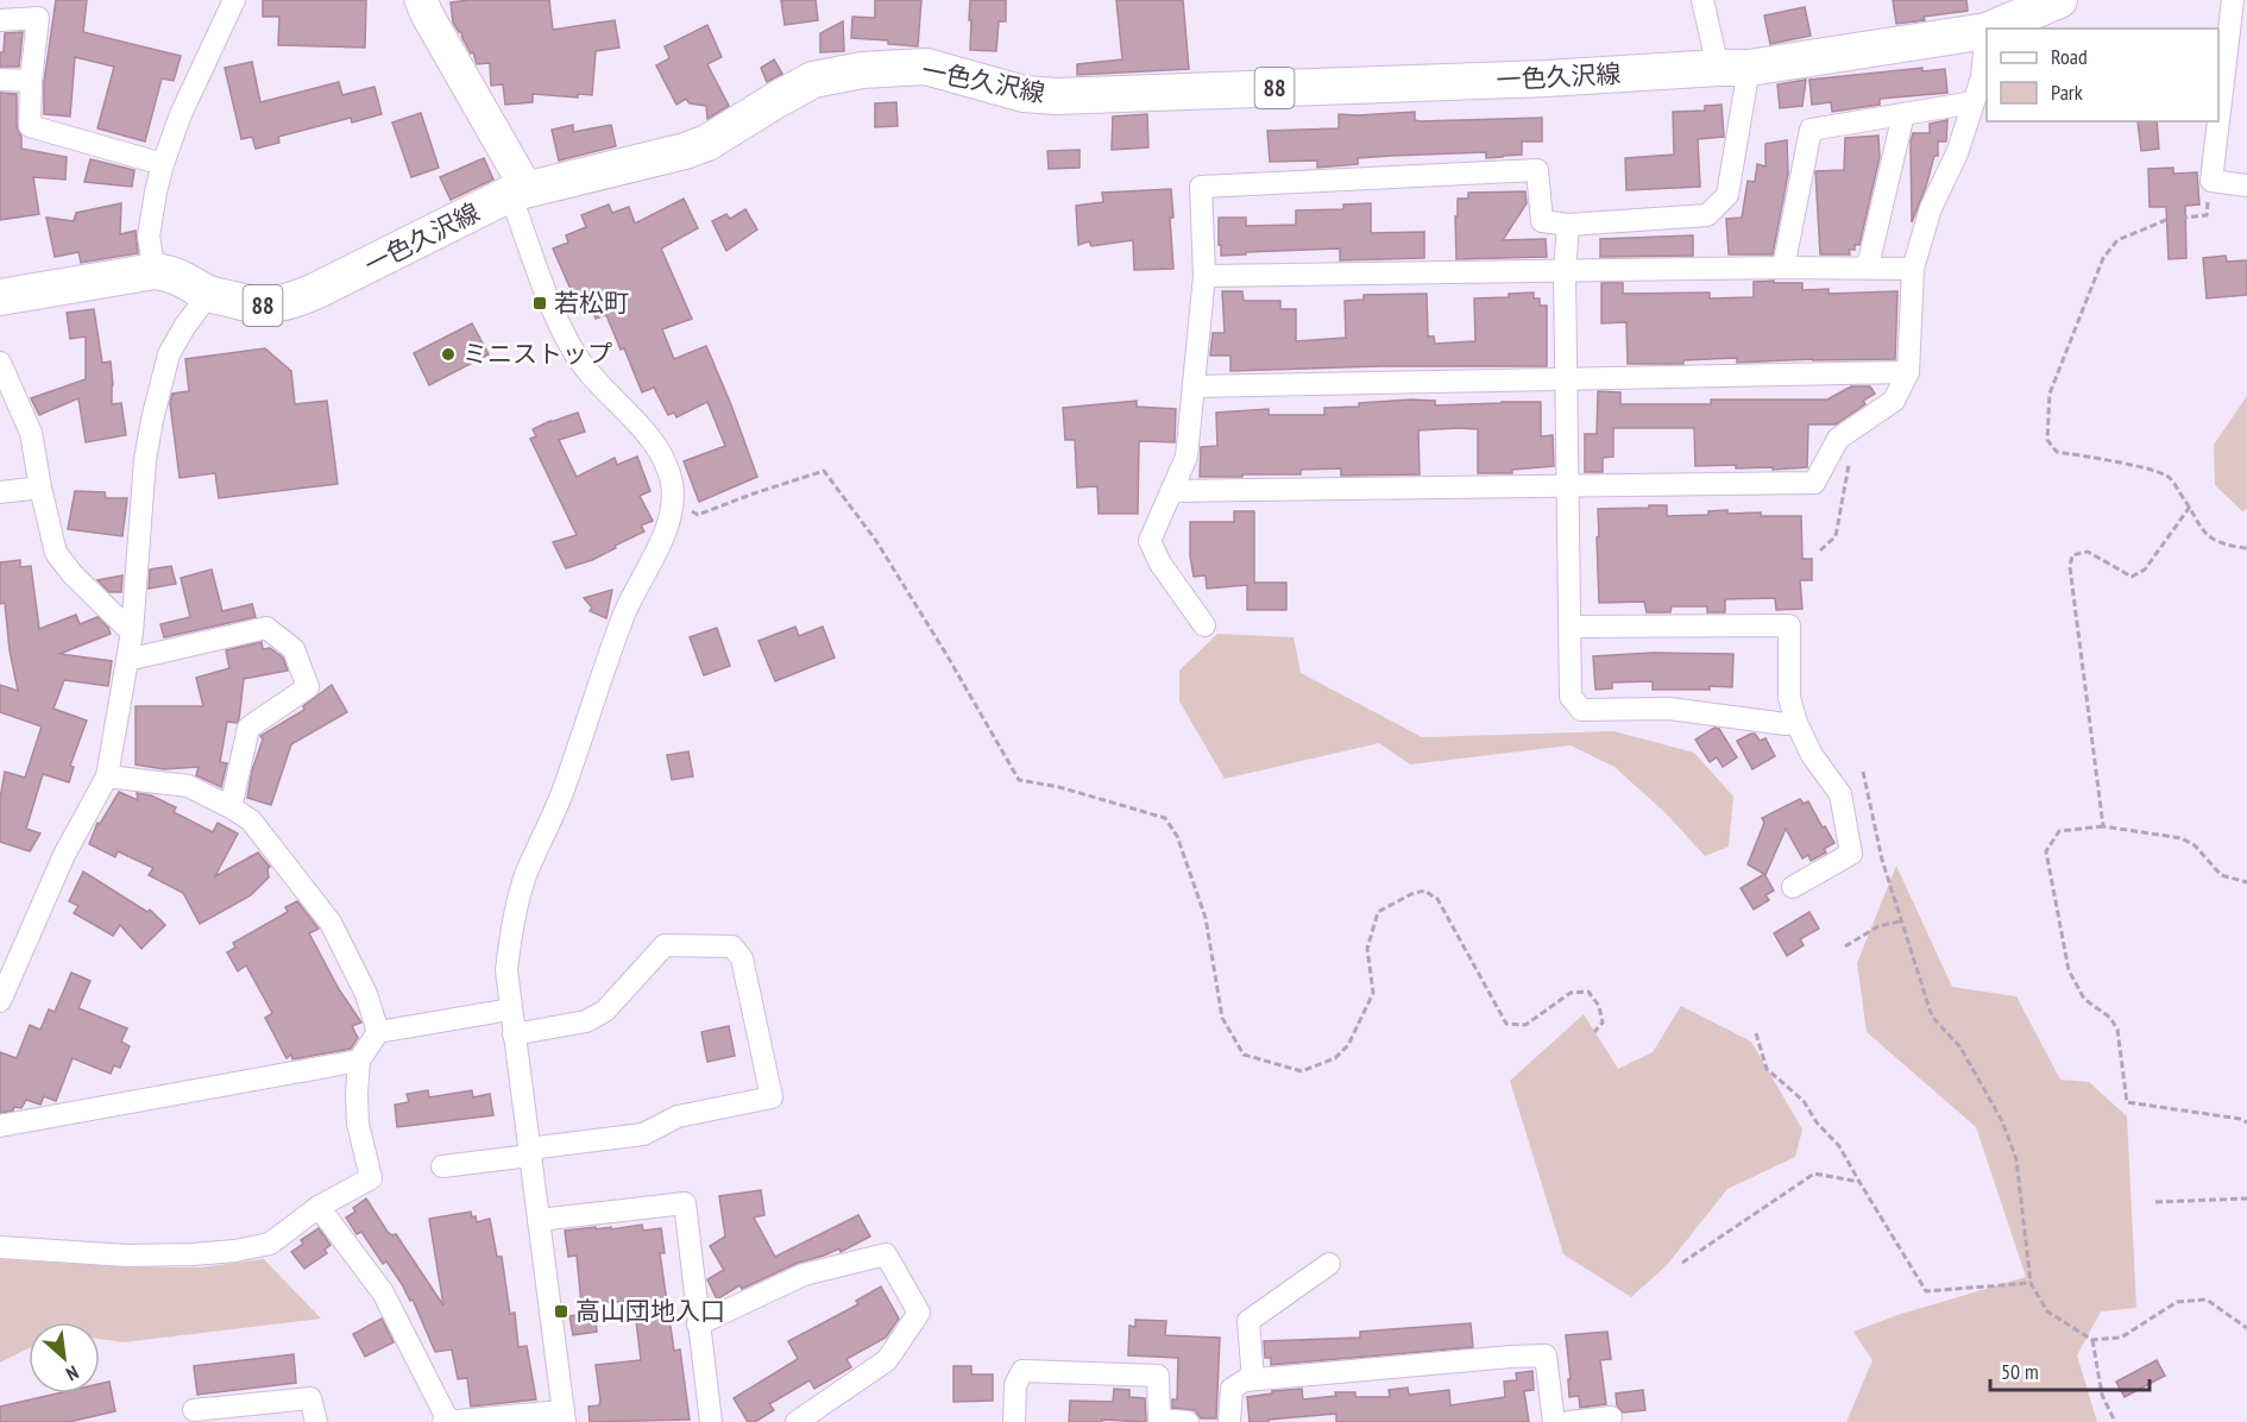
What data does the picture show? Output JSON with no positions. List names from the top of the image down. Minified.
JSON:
{"streets":{"main road":["一色久沢線","88"]},"places":{"transit":["若松町","高山団地入口"],"other":["ミニストップ"]},"legend":["Road","Park"],"scale_bar":"50 m","north":"bottom right"}
